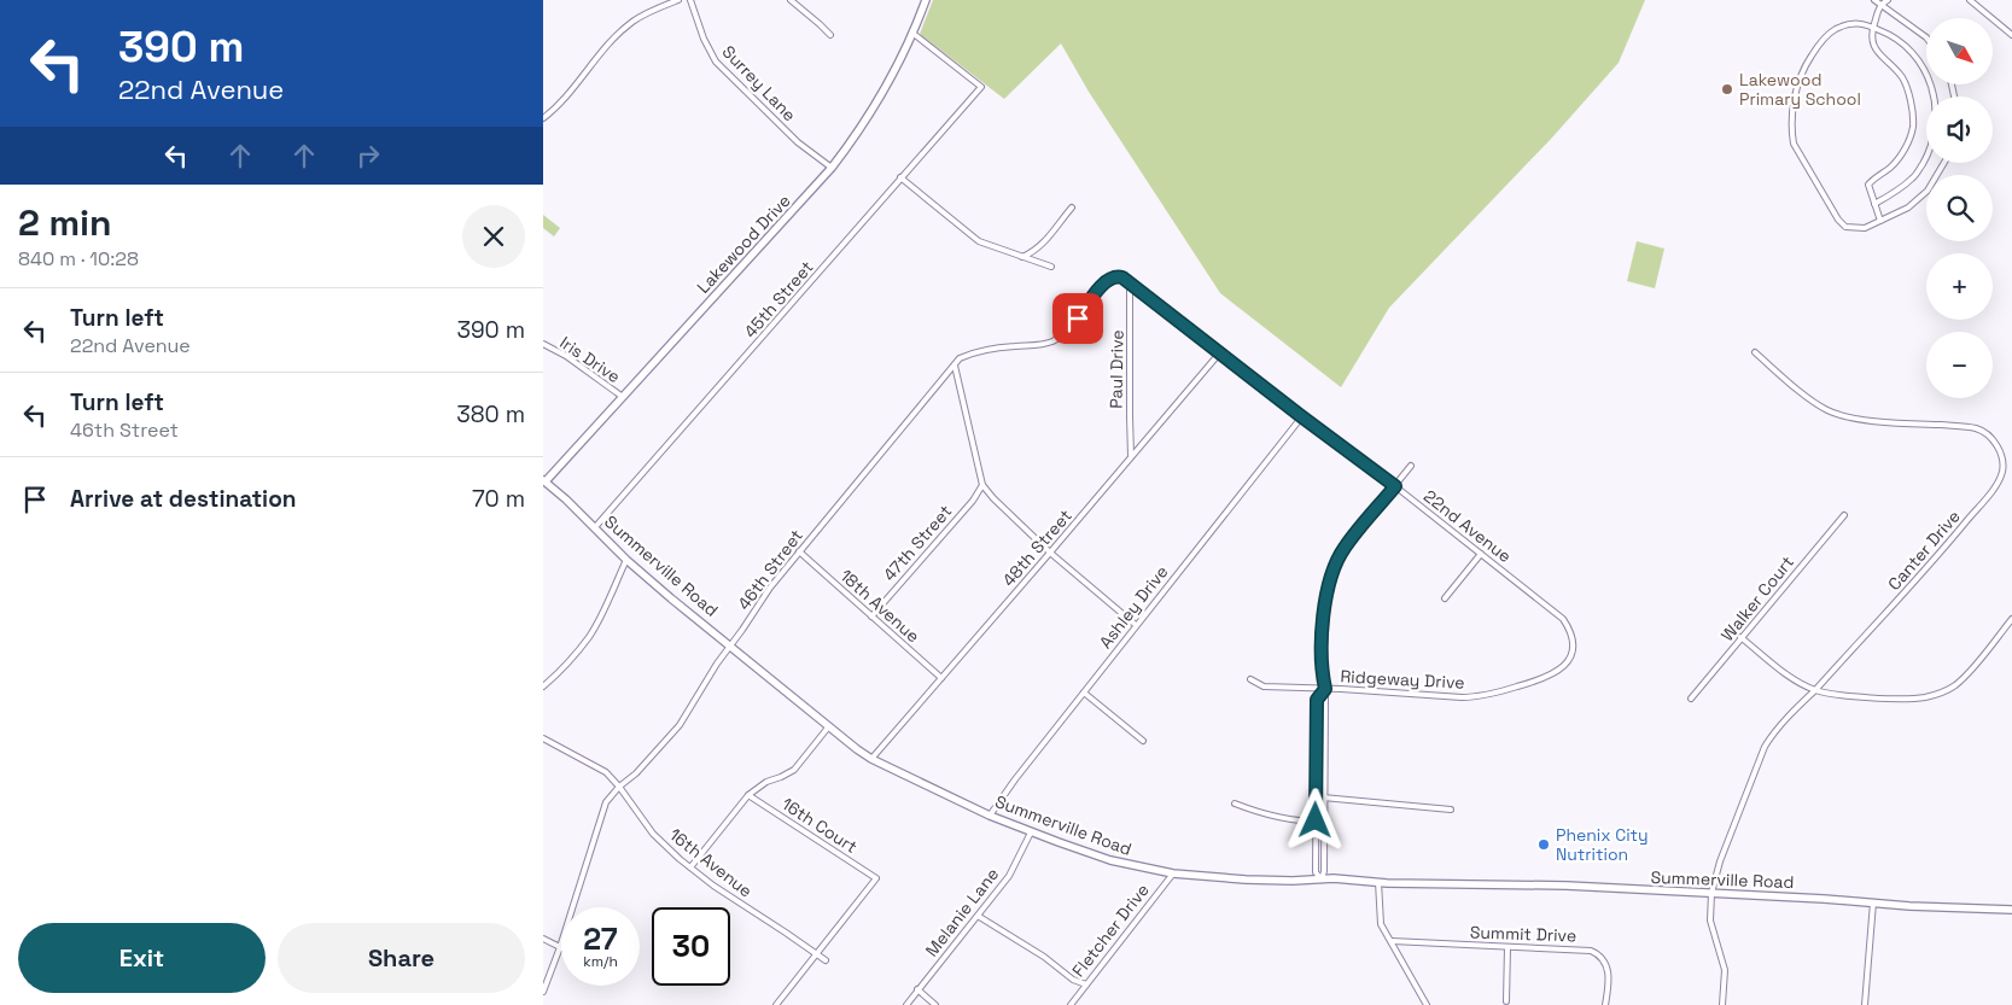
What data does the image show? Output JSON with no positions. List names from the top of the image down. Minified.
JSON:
{"streets":{"main road":["Lakewood Drive","Summerville Road"],"street":["Surrey Lane","45th Street","Iris Drive","Paul Drive","22nd Avenue","47th Street","48th Street","Canter Drive","46th Street","Walker Court","18th Avenue","Ashley Drive","Ridgeway Drive","16th Court","16th Avenue","Melanie Lane","Fletcher Drive","Summit Drive"]},"crossings":[["Surrey Lane","Lakewood Drive"],["Lakewood Drive","45th Street"],["Lakewood Drive","Iris Drive"],["Lakewood Drive","Summerville Road"],["45th Street","Summerville Road"],["Paul Drive","22nd Avenue"],["Paul Drive","48th Street"],["Paul Drive","46th Street"],["22nd Avenue","48th Street"],["22nd Avenue","46th Street"],["22nd Avenue","Ashley Drive"],["22nd Avenue","Ridgeway Drive"],["47th Street","18th Avenue"],["48th Street","Summerville Road"],["48th Street","18th Avenue"],["Canter Drive","Summerville Road"],["Summerville Road","46th Street"],["Summerville Road","Ashley Drive"],["Summerville Road","Melanie Lane"],["Summerville Road","Fletcher Drive"],["46th Street","18th Avenue"],["46th Street","16th Avenue"],["16th Court","16th Avenue"]],"places":["Lakewood Primary School","Phenix City Nutrition"],"north":"bottom right","page":{"turn":["390 m","22nd Avenue"],"map_buttons":["+","−"],"heading":["2 min","840 m · 10:28"],"list":[{"name":"Turn left","note":"22nd Avenue","value":"390 m"},{"name":"Turn left","note":"46th Street","value":"380 m"},{"name":"Arrive at destination","value":"70 m"}],"speed":"27 km/h","limit":"30","buttons":["Exit","Share"]}}
